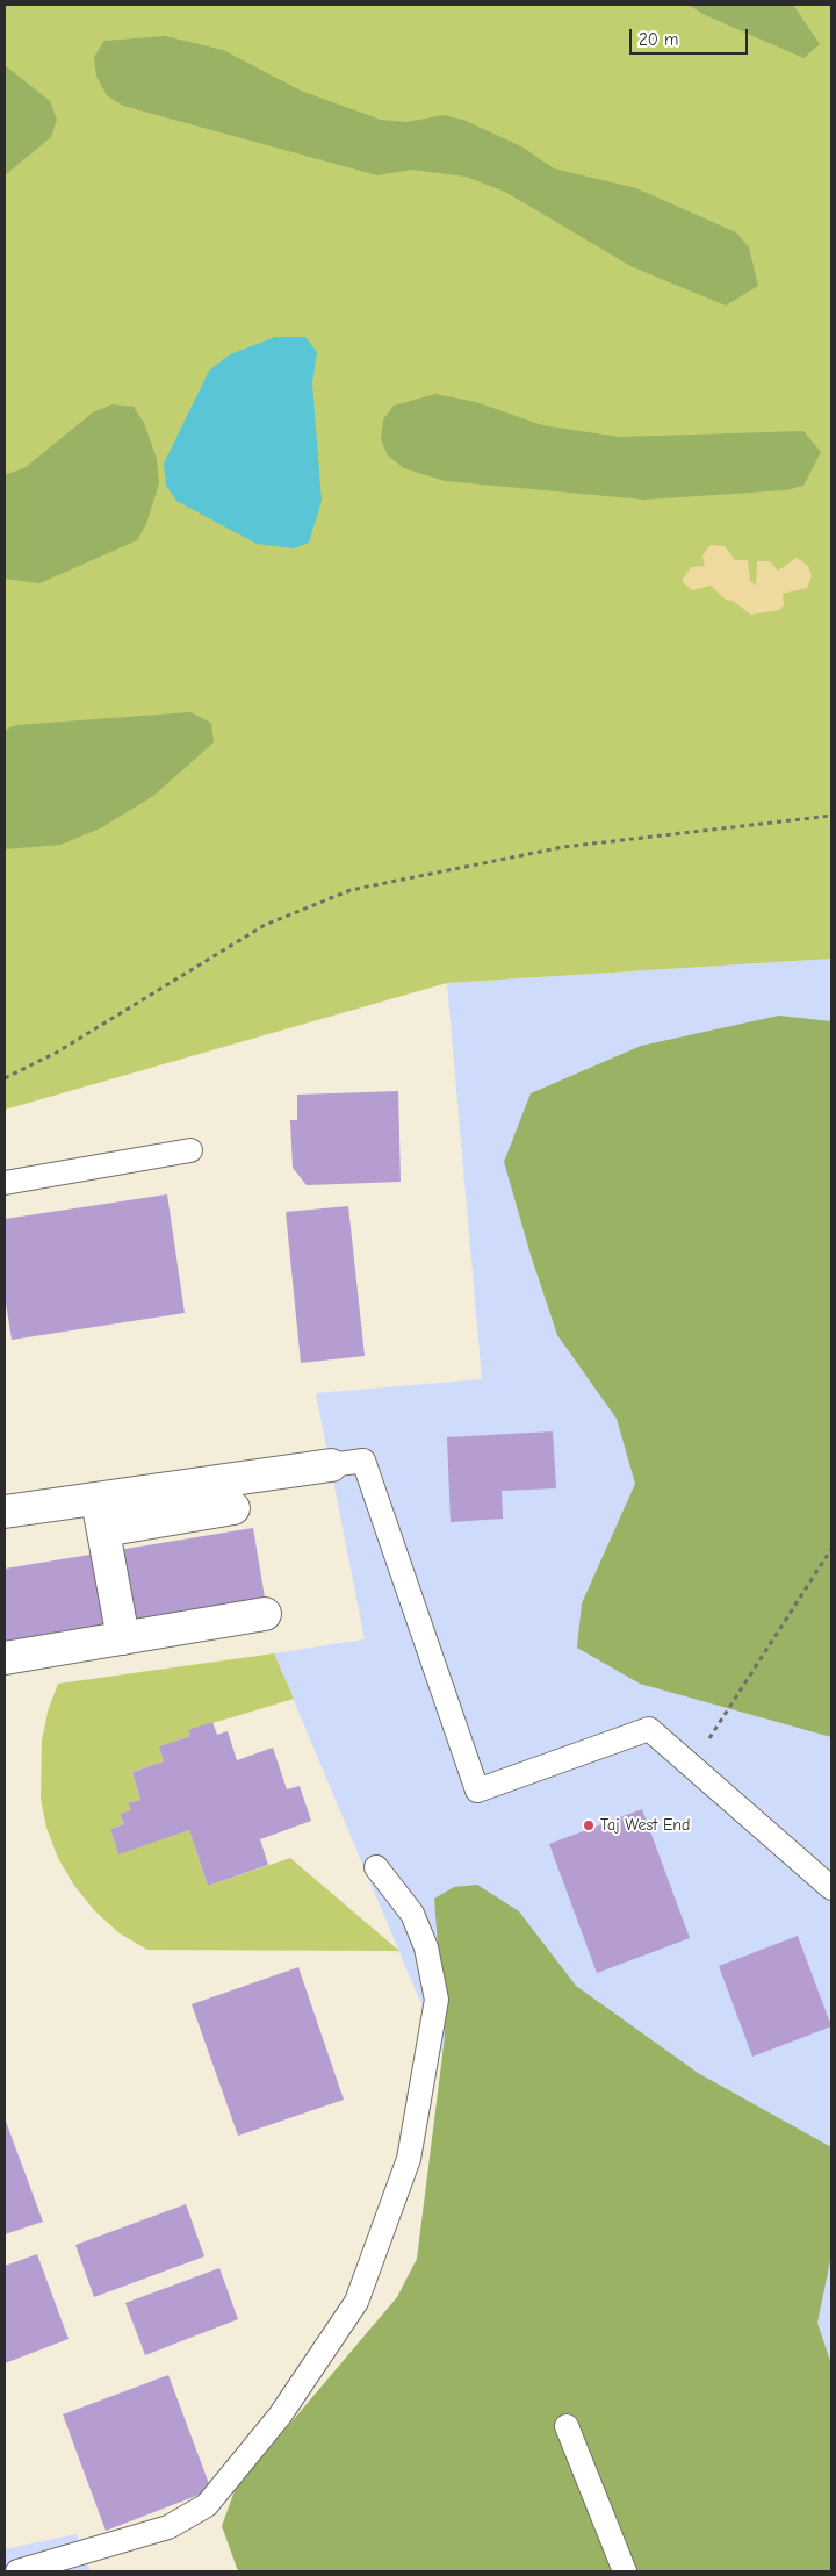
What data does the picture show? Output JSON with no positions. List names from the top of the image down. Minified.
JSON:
{"places":["Taj West End"],"scale_bar":"20 m"}
